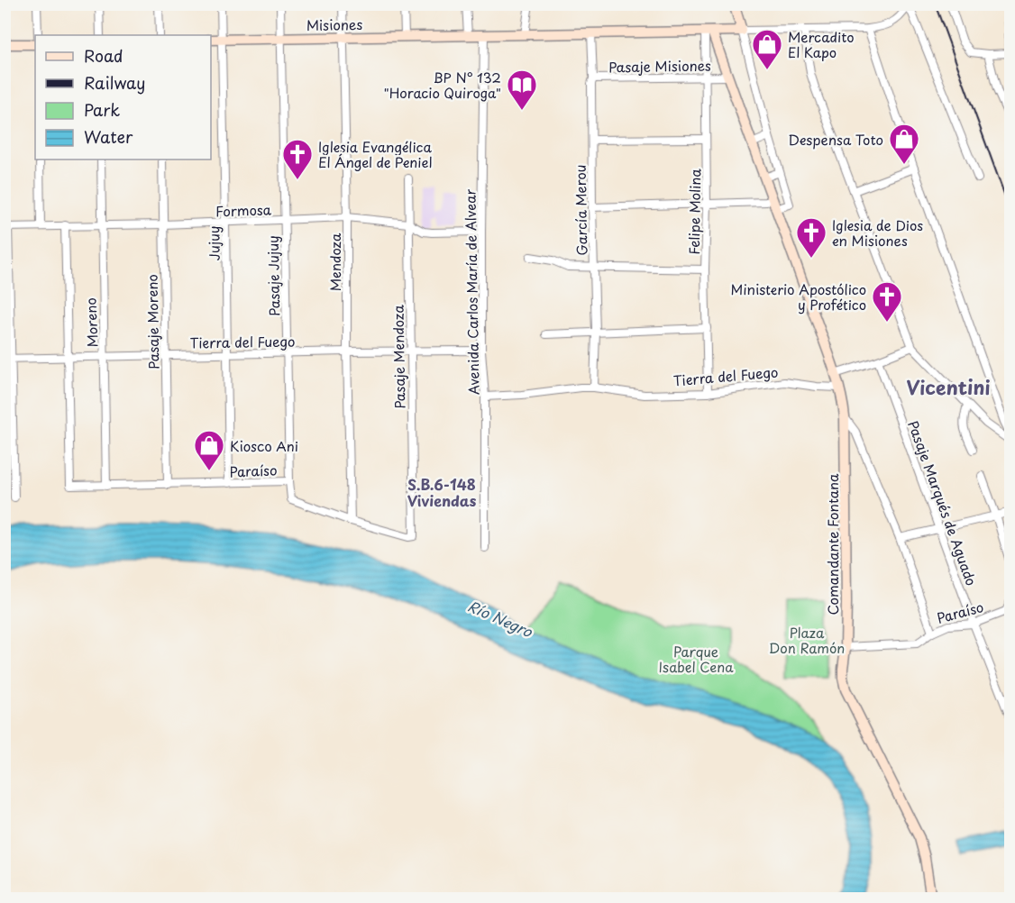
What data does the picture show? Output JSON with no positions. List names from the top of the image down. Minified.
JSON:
{"streets":{"street":["Misiones","Pasaje Misiones","Formosa","García Merou","Felipe Molina","Jujuy","Mendoza","Pasaje Jujuy","Avenida Carlos María de Alvear","Pasaje Moreno","Moreno","Tierra del Fuego","Pasaje Mendoza","Paraíso","Pasaje Marqués de Aguado","Comandante Fontana"]},"crossings":[["Misiones","García Merou"],["Misiones","Felipe Molina"],["Misiones","Jujuy"],["Misiones","Mendoza"],["Misiones","Pasaje Jujuy"],["Misiones","Avenida Carlos María de Alvear"],["Misiones","Comandante Fontana"],["Pasaje Misiones","García Merou"],["Pasaje Misiones","Felipe Molina"],["Pasaje Misiones","Comandante Fontana"],["Formosa","Jujuy"],["Formosa","Mendoza"],["Formosa","Pasaje Jujuy"],["Formosa","Avenida Carlos María de Alvear"],["Formosa","Pasaje Moreno"],["Formosa","Moreno"],["Formosa","Pasaje Mendoza"],["García Merou","Tierra del Fuego"],["Felipe Molina","Tierra del Fuego"],["Felipe Molina","Comandante Fontana"],["Jujuy","Tierra del Fuego"],["Jujuy","Paraíso"],["Mendoza","Tierra del Fuego"],["Mendoza","Paraíso"],["Pasaje Jujuy","Tierra del Fuego"],["Pasaje Jujuy","Paraíso"],["Avenida Carlos María de Alvear","Tierra del Fuego"],["Pasaje Moreno","Tierra del Fuego"],["Pasaje Moreno","Paraíso"],["Moreno","Tierra del Fuego"],["Moreno","Paraíso"],["Tierra del Fuego","Pasaje Mendoza"],["Tierra del Fuego","Paraíso"],["Tierra del Fuego","Comandante Fontana"],["Pasaje Mendoza","Paraíso"],["Paraíso","Pasaje Marqués de Aguado"],["Paraíso","Comandante Fontana"]],"districts":["Vicentini","S.B.6-148 Viviendas"],"water":["Río Negro"],"parks":["Plaza Don Ramón","Parque Isabel Cena"],"places":{"shop":["Mercadito El Kapo","Despensa Toto","Kiosco Ani"],"library":["BP N° 132 \"Horacio Quiroga\""],"church":["Iglesia Evangélica El Ángel de Peniel","Iglesia de Dios en Misiones","Ministerio Apostólico y Profético"]},"legend":["Road","Railway","Park","Water"]}
